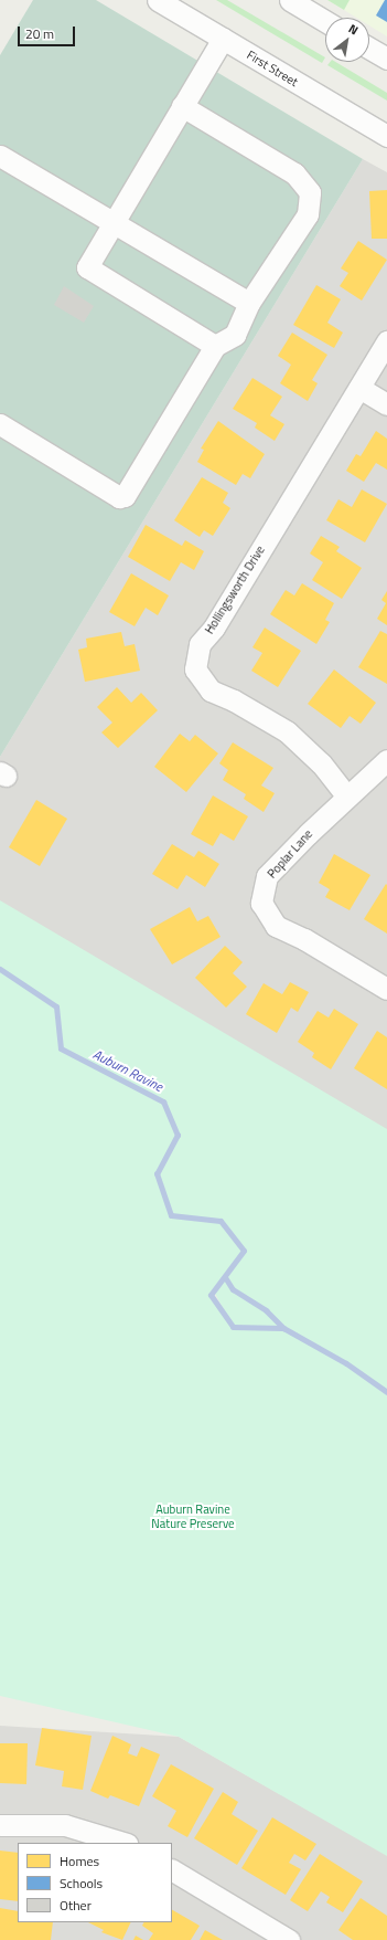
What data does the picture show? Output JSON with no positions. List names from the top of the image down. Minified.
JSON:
{"streets":{"street":["First Street","Hollingsworth Drive","Poplar Lane"]},"crossings":[["Hollingsworth Drive","Poplar Lane"]],"water":["Auburn Ravine"],"parks":["Auburn Ravine Nature Preserve"],"legend":["Homes","Schools","Other"],"scale_bar":"20 m","north":"top right"}
